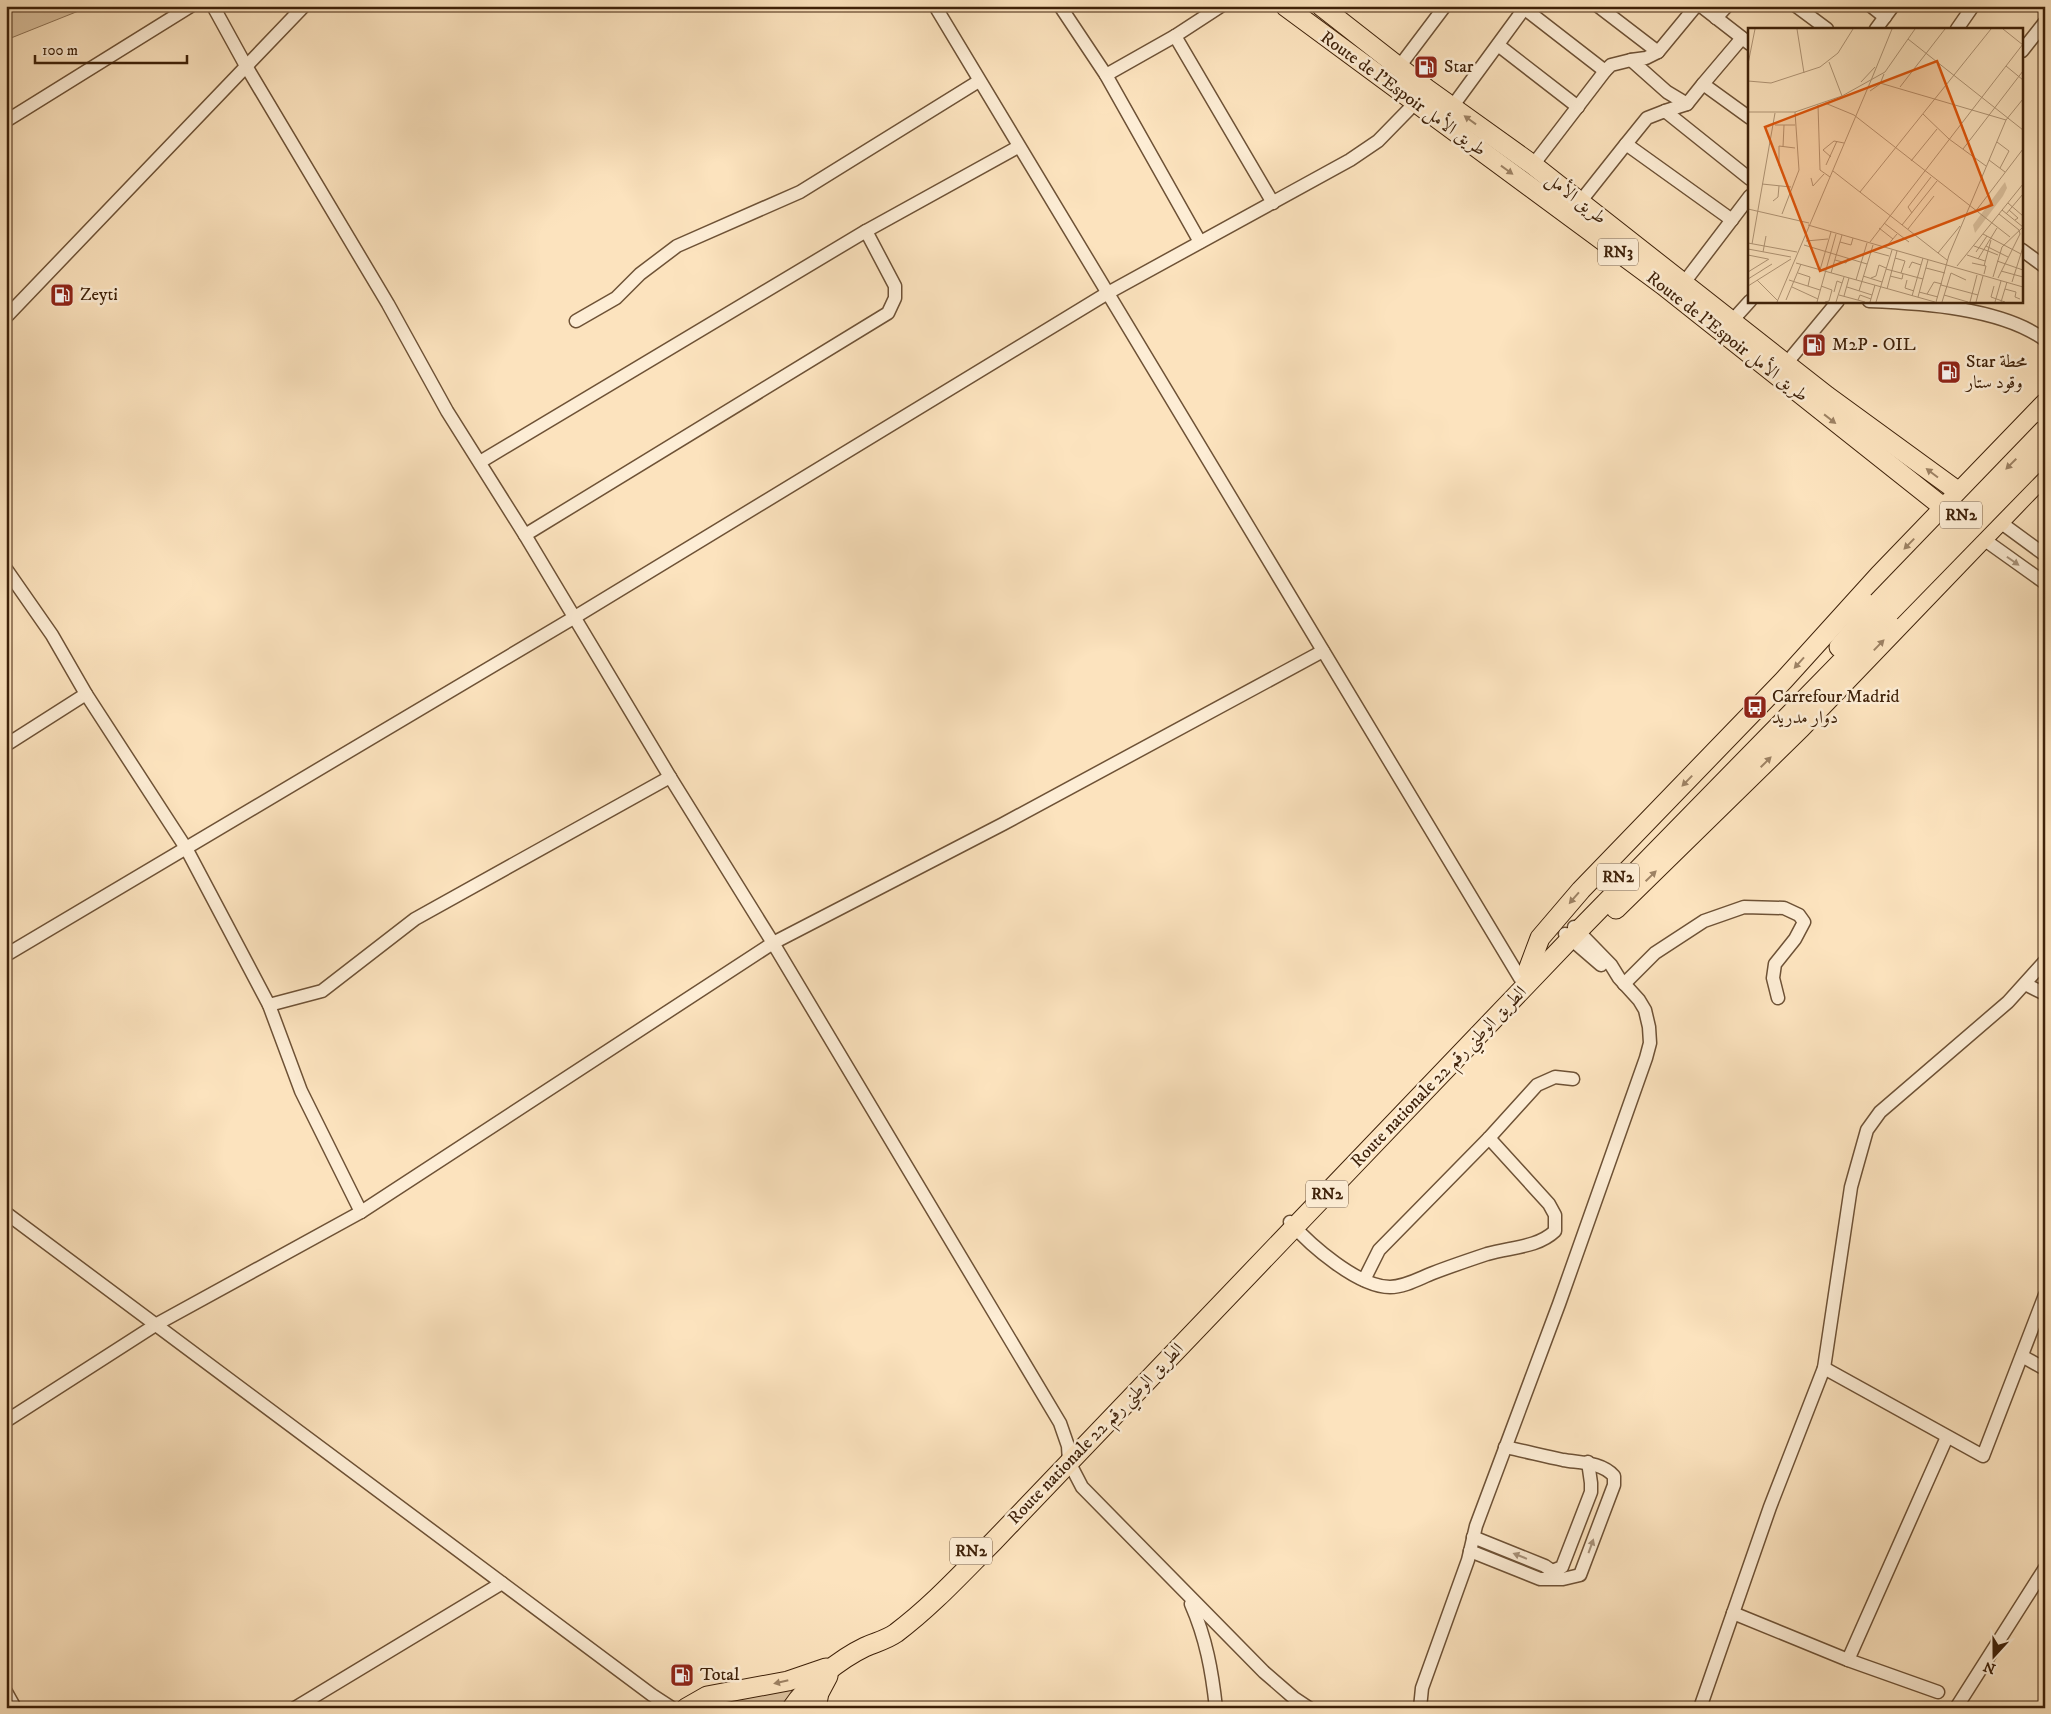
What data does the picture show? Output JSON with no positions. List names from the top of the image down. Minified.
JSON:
{"streets":{"highway":["Route de l’Espoir طريق الأمل","طريق الأمل","RN3","RN2","Route nationale 22 الطريق الوطني رقم"]},"crossings":[["Route de l’Espoir طريق الأمل","طريق الأمل"],["RN2","Route nationale 22 الطريق الوطني رقم"]],"places":{"fuel station":["Star","Zeyti","M2P - OIL","Star محطة وقود ستار","Total"],"bus stop":["Carrefour Madrid دوار مدريد"]},"scale_bar":"100 m","north":"bottom"}
